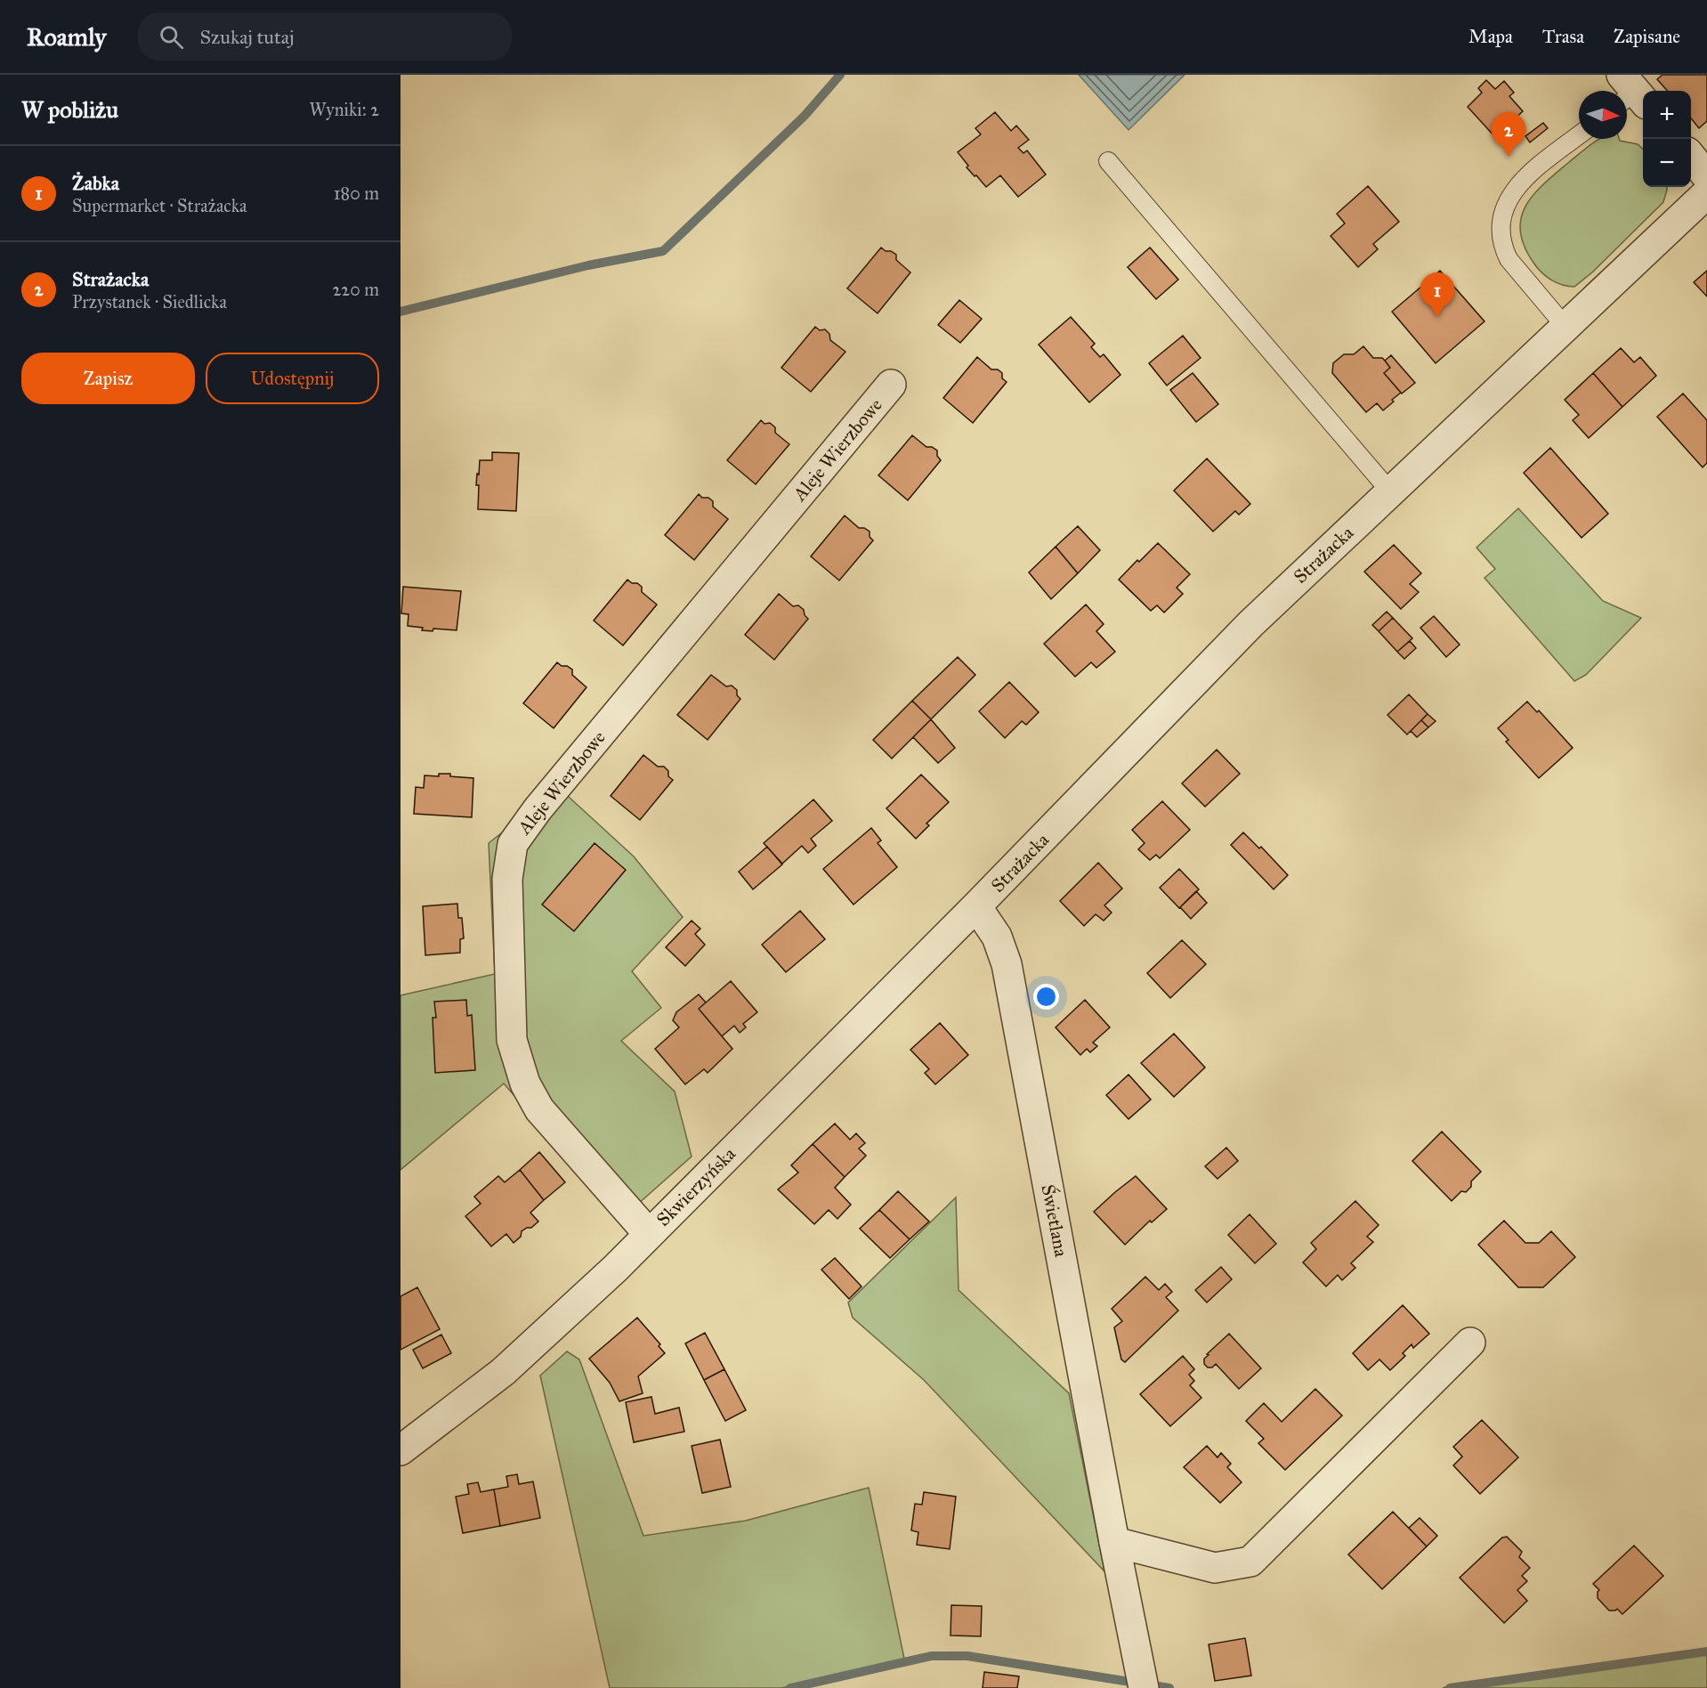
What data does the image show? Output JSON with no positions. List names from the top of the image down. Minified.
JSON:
{"streets":{"street":["Aleje Wierzbowe","Strażacka","Skwierzyńska","Świetlana"]},"crossings":[["Aleje Wierzbowe","Skwierzyńska"],["Strażacka","Skwierzyńska"],["Strażacka","Świetlana"],["Skwierzyńska","Świetlana"]],"north":"right","page":{"header":"Roamly","search":"Szukaj tutaj","nav":["Mapa","Trasa","Zapisane"],"heading":["W pobliżu","Wyniki: 2"],"map_buttons":["+","−"],"pins":["2","1"],"list":[{"mark":"1","name":"Żabka","note":"Supermarket · Strażacka","value":"180 m"},{"mark":"2","name":"Strażacka","note":"Przystanek · Siedlicka","value":"220 m"}],"buttons":["Zapisz","Udostępnij"]}}
